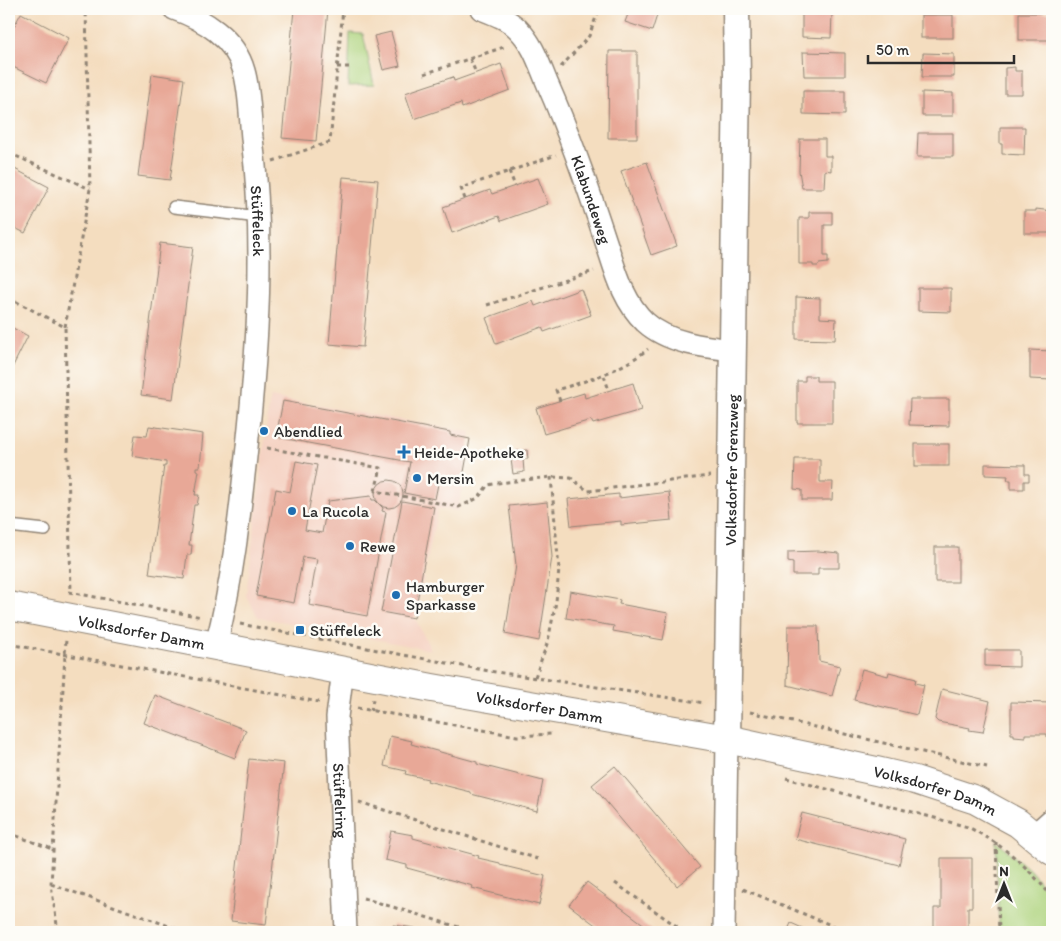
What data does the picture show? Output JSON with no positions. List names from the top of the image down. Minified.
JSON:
{"streets":{"main road":["Volksdorfer Damm"],"street":["Klabundeweg","Stüffeleck","Volksdorfer Grenzweg","Stüffelring"]},"crossings":[["Klabundeweg","Volksdorfer Grenzweg"],["Stüffeleck","Volksdorfer Damm"],["Volksdorfer Grenzweg","Volksdorfer Damm"],["Volksdorfer Damm","Stüffelring"]],"places":{"other":["Abendlied","Mersin","La Rucola","Rewe","Hamburger Sparkasse"],"health":["Heide-Apotheke"],"transit":["Stüffeleck"]},"scale_bar":"50 m","north":"top"}
